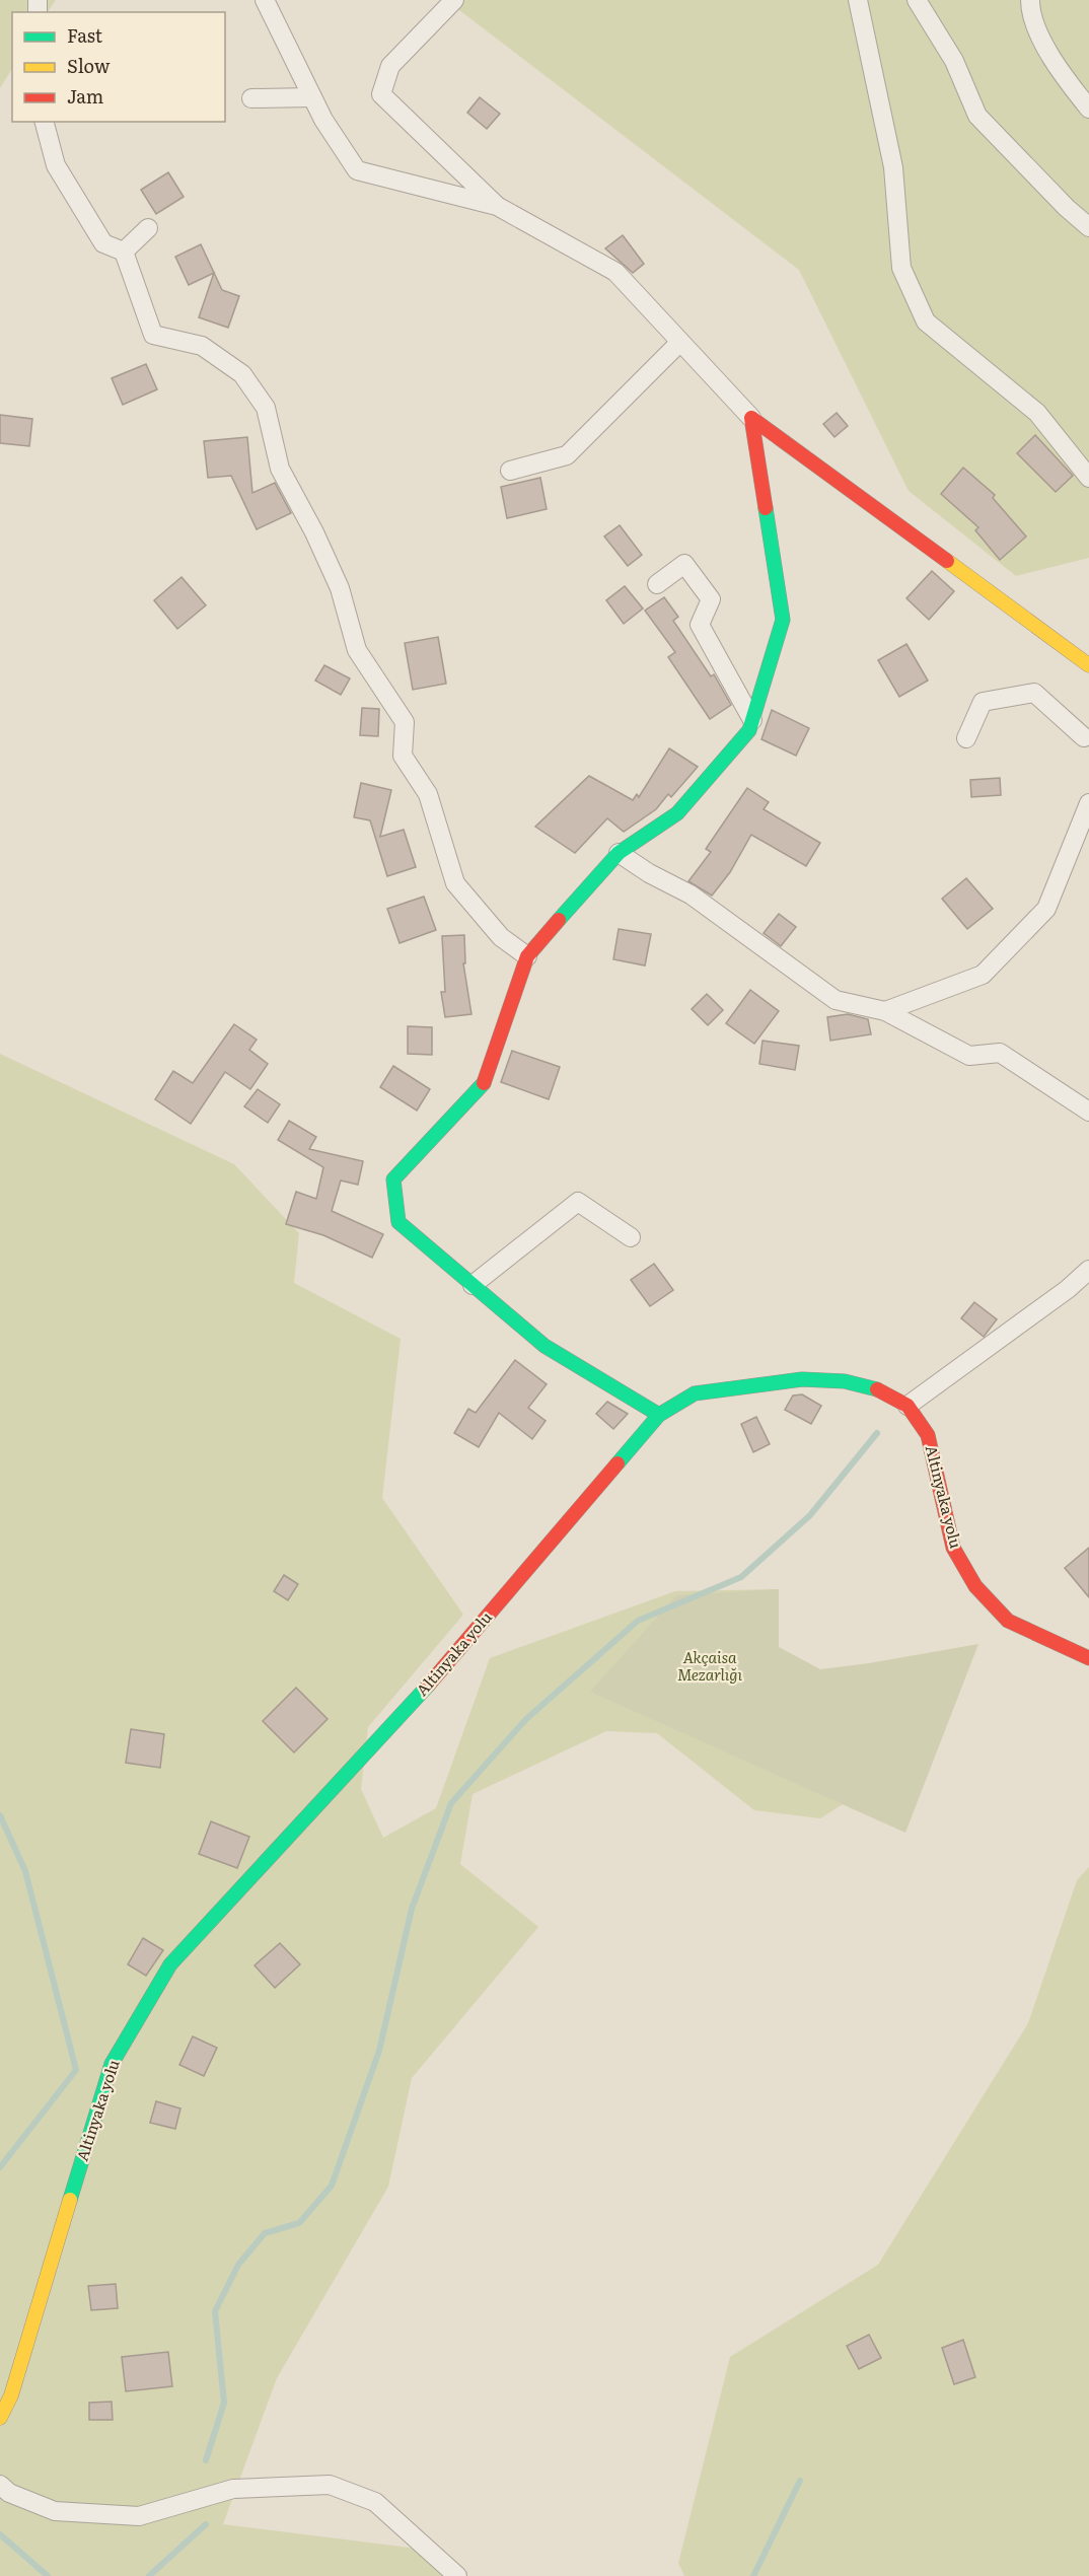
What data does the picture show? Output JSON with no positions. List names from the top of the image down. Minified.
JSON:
{"streets":{"main road":["Altinyaka yolu"]},"parks":["Akçaisa Mezarlığı"],"legend":["Fast","Slow","Jam"]}
